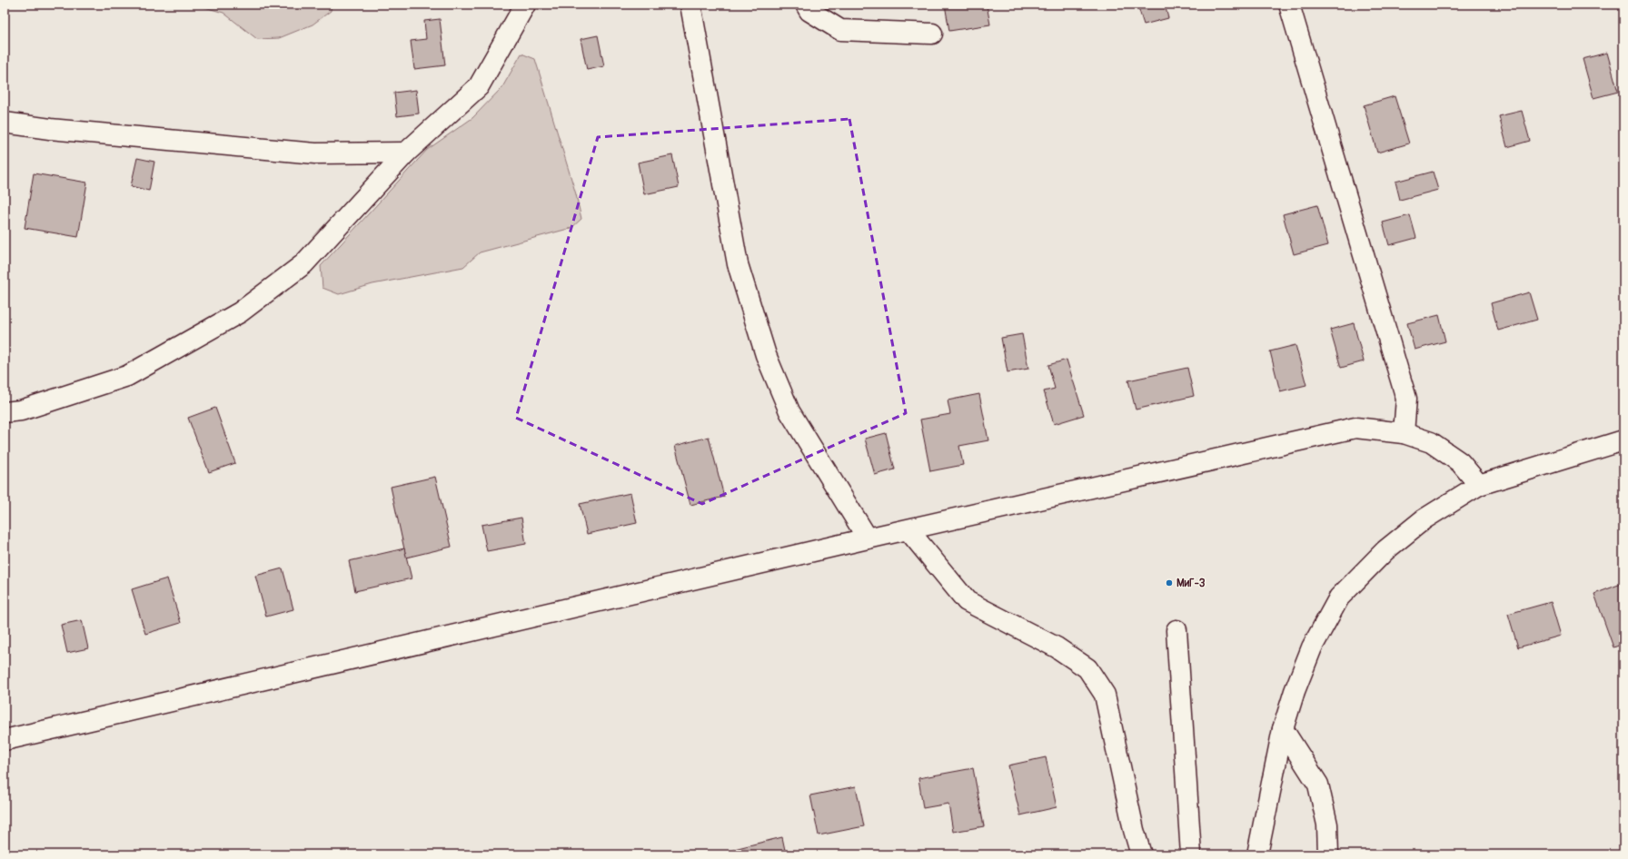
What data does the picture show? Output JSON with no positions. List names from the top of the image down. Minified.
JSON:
{"places":["МиГ-3"]}
